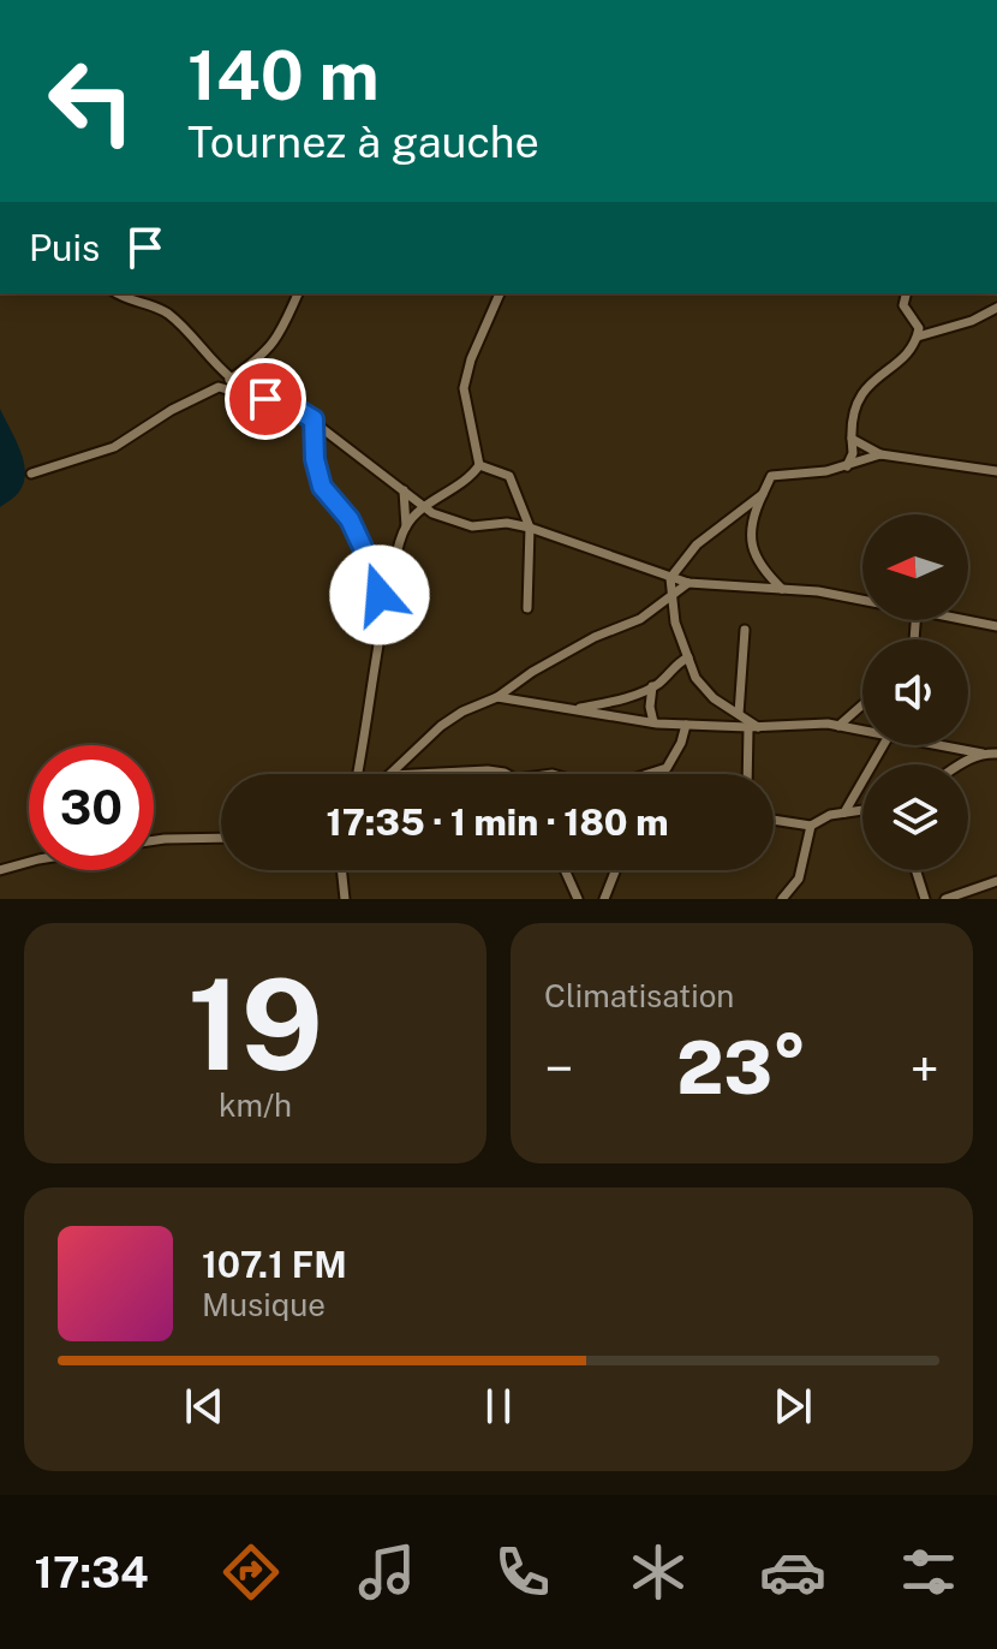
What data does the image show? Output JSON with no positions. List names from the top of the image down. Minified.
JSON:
{"north":"left","page":{"turn":["140 m","Tournez à gauche"],"then":"Puis","limit":"30","trip":"17:35 · 1 min · 180 m","tile":[["19","km/h"],"Climatisation"],"heat":["−","23°","+"],"song":["107.1 FM","Musique"],"tabs":"17:34"}}
